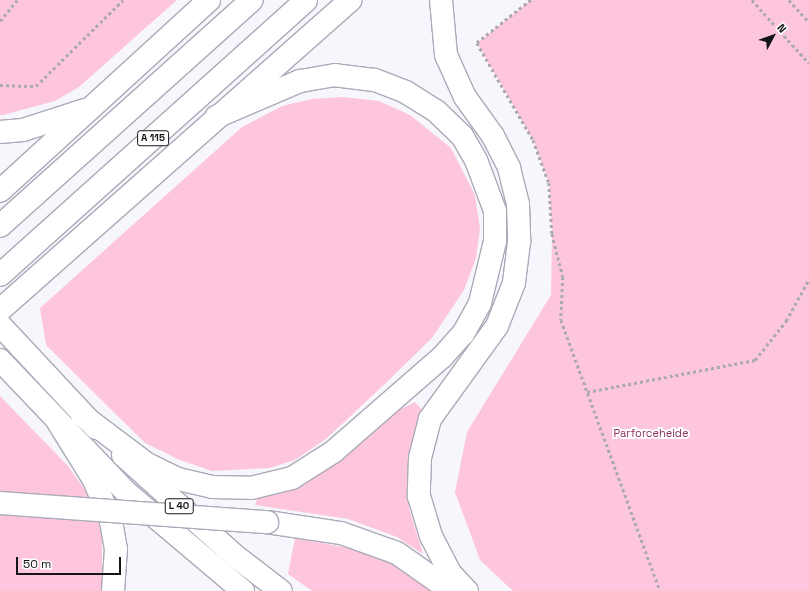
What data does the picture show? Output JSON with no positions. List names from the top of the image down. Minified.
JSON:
{"streets":{"highway":["A 115","L 40"]},"parks":["Parforceheide"],"scale_bar":"50 m","north":"top right"}
